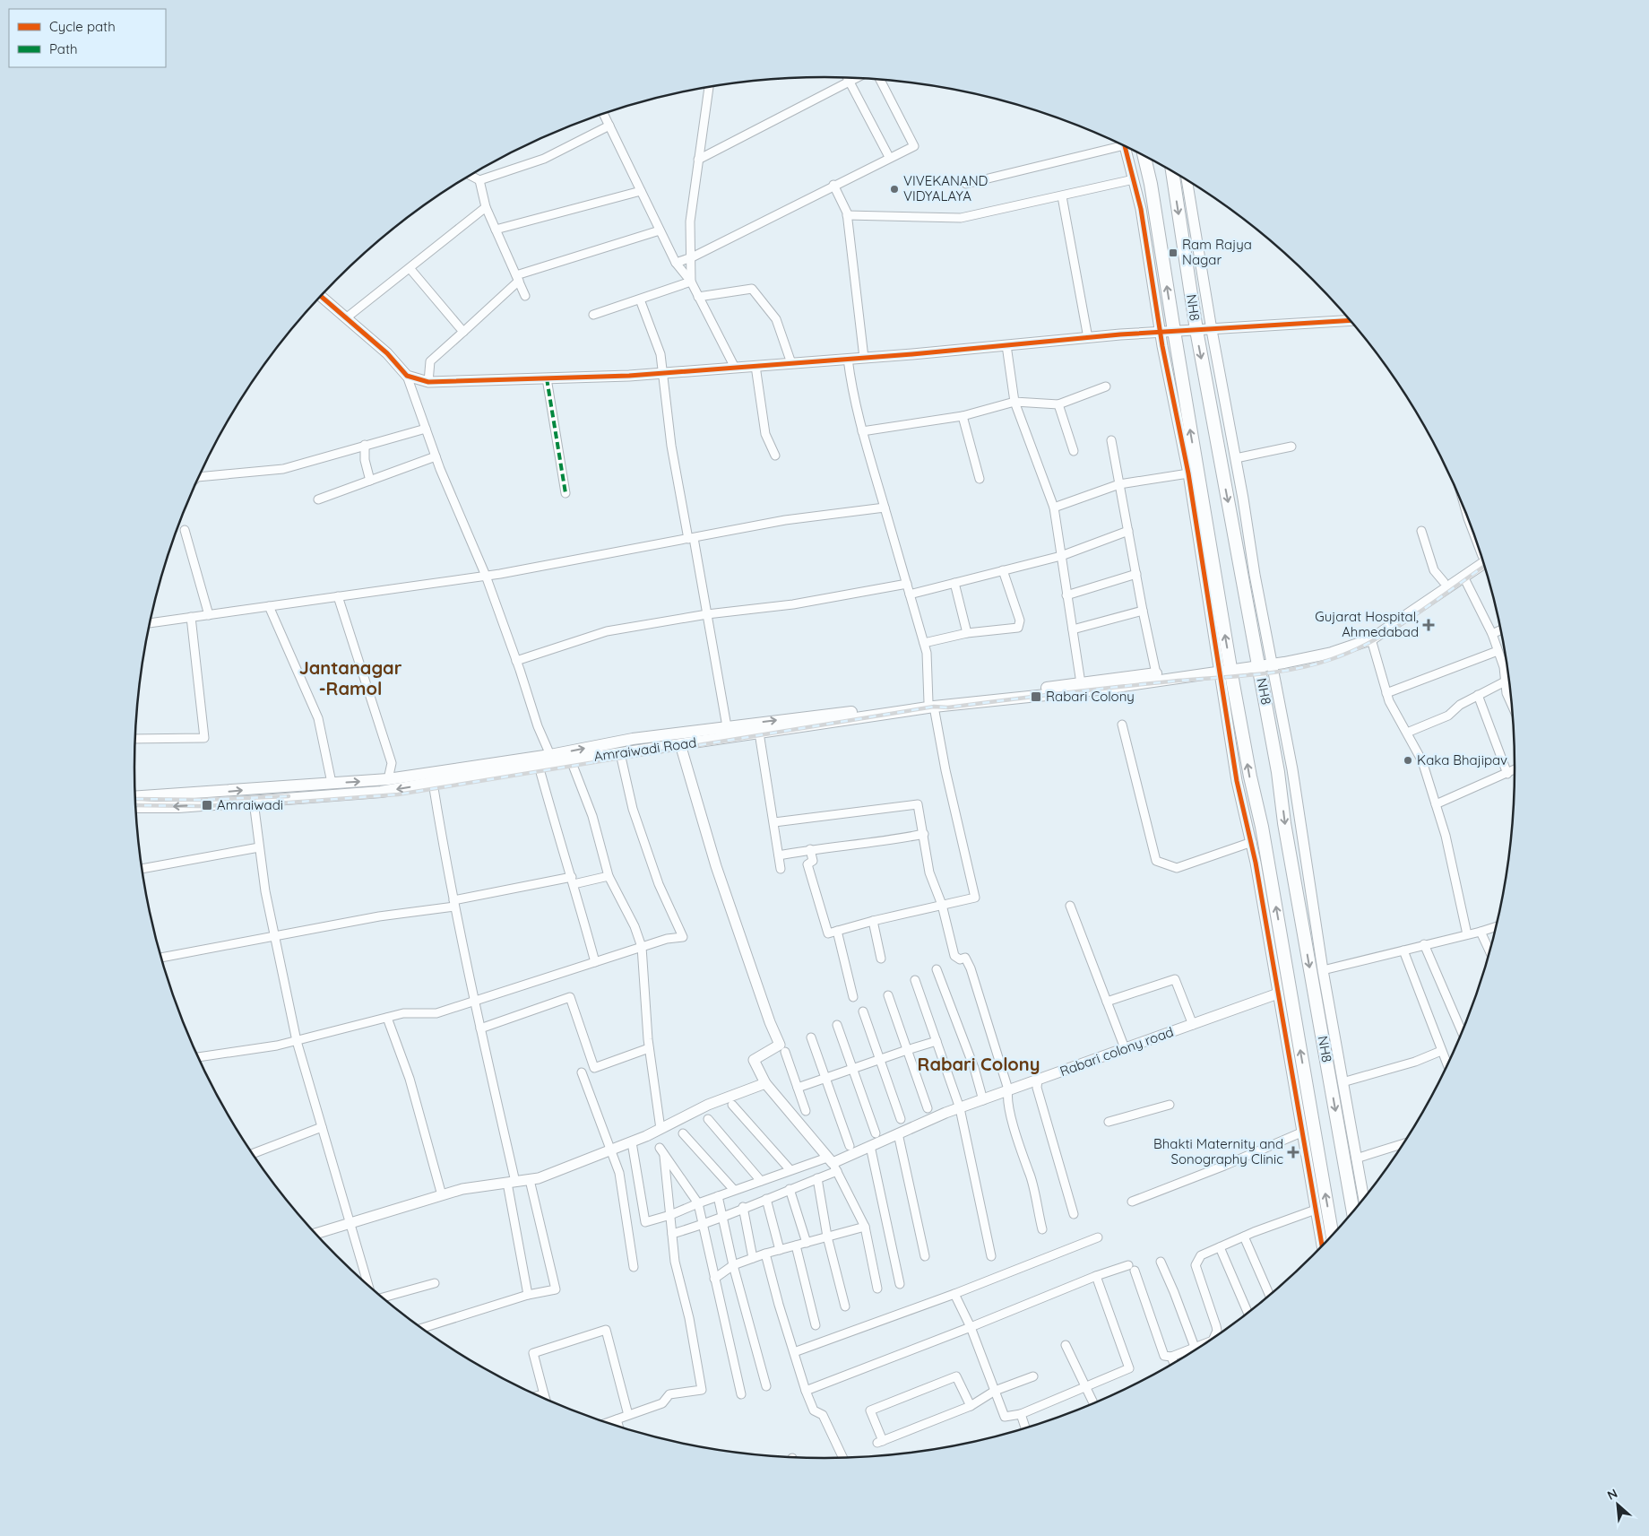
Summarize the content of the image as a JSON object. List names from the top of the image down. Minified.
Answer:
{"streets":{"main road":["NH8","Amraiwadi Road"],"street":["Rabari colony road"]},"districts":["Jantanagar -Ramol","Rabari Colony"],"places":{"other":["VIVEKANAND VIDYALAYA","Kaka Bhajipav"],"transit":["Ram Rajya Nagar","Rabari Colony","Amraiwadi"],"health":["Gujarat Hospital, Ahmedabad","Bhakti Maternity and Sonography Clinic"]},"legend":["Cycle path","Path"],"north":"top left"}
